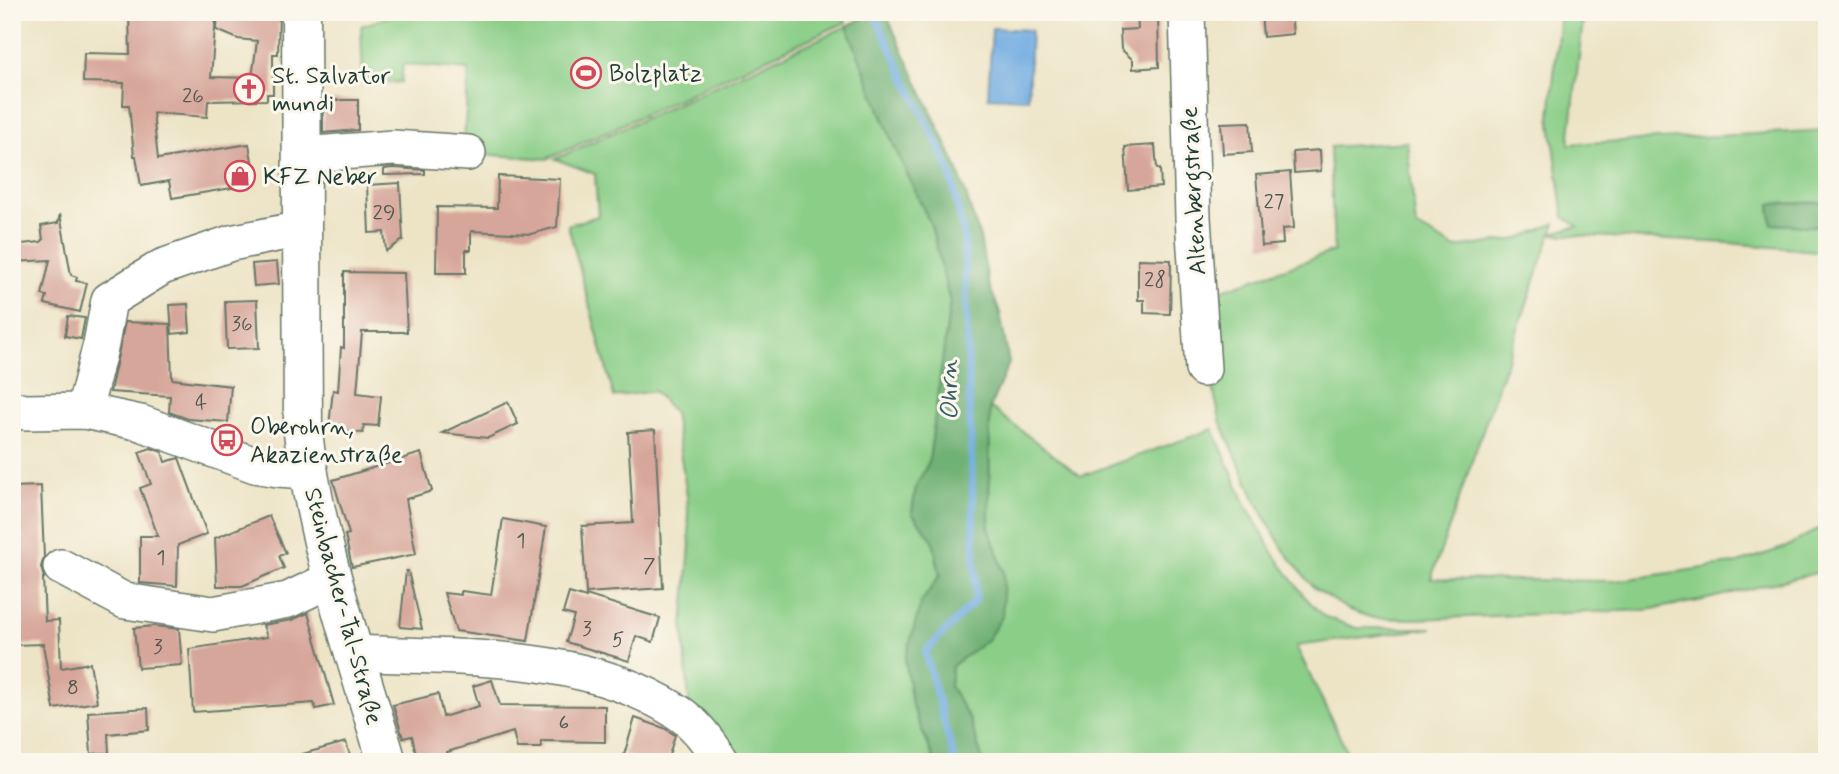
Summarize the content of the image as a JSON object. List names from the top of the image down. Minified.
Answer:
{"streets":{"main road":["Steinbacher-Tal-Straße"],"street":["Altenbergstraße"]},"water":["Ohrn"],"places":{"sports":["Bolzplatz"],"church":["St. Salvator mundi"],"shop":["KFZ Neber"],"bus stop":["Oberohrn, Akazienstraße"]},"house_numbers":["26","27","29","28","36","4","1","1","7","3","5","3","8","6"]}
